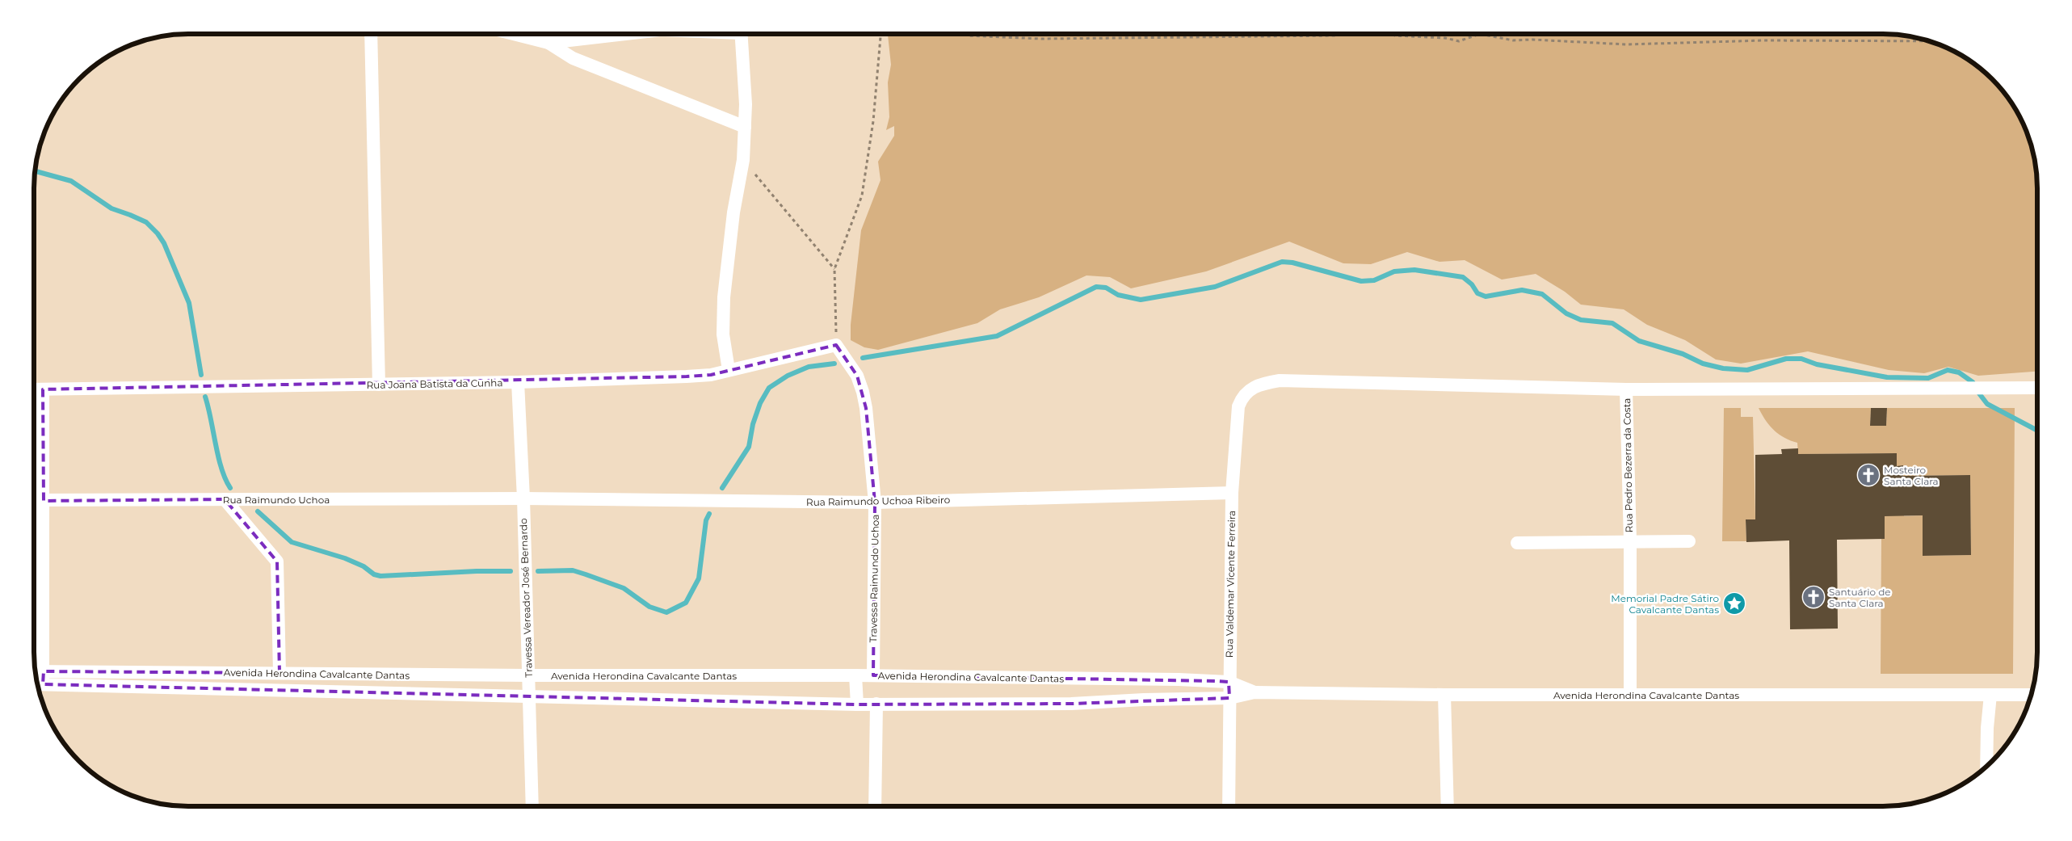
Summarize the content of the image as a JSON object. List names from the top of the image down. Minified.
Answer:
{"streets":{"street":["Rua Joana Batista da Cunha","Rua Pedro Bezerra da Costa","Rua Raimundo Uchoa","Rua Raimundo Uchoa Ribeiro","Travessa Raimundo Uchoa","Rua Valdemar Vicente Ferreira","Travessa Vereador José Bernardo","Avenida Herondina Cavalcante Dantas"]},"crossings":[["Rua Joana Batista da Cunha","Travessa Raimundo Uchoa"],["Rua Joana Batista da Cunha","Travessa Vereador José Bernardo"],["Rua Pedro Bezerra da Costa","Rua Valdemar Vicente Ferreira"],["Rua Pedro Bezerra da Costa","Avenida Herondina Cavalcante Dantas"],["Rua Raimundo Uchoa","Rua Raimundo Uchoa Ribeiro"],["Rua Raimundo Uchoa","Travessa Vereador José Bernardo"],["Rua Raimundo Uchoa Ribeiro","Travessa Raimundo Uchoa"],["Rua Raimundo Uchoa Ribeiro","Rua Valdemar Vicente Ferreira"],["Rua Raimundo Uchoa Ribeiro","Travessa Vereador José Bernardo"],["Travessa Raimundo Uchoa","Avenida Herondina Cavalcante Dantas"],["Rua Valdemar Vicente Ferreira","Avenida Herondina Cavalcante Dantas"],["Travessa Vereador José Bernardo","Avenida Herondina Cavalcante Dantas"]],"places":{"church":["Mosteiro Santa Clara","Santuário de Santa Clara"],"place":["Memorial Padre Sátiro Cavalcante Dantas"]}}
